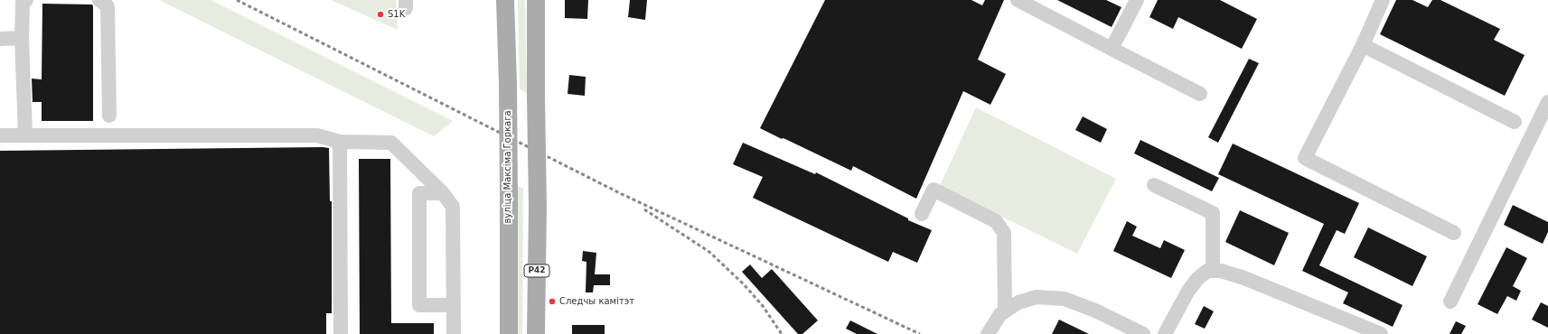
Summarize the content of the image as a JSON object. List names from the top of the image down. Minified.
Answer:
{"streets":{"main road":["вуліца Максіма Горкага","Р42"]},"places":["S1K","Следчы камітэт"]}
